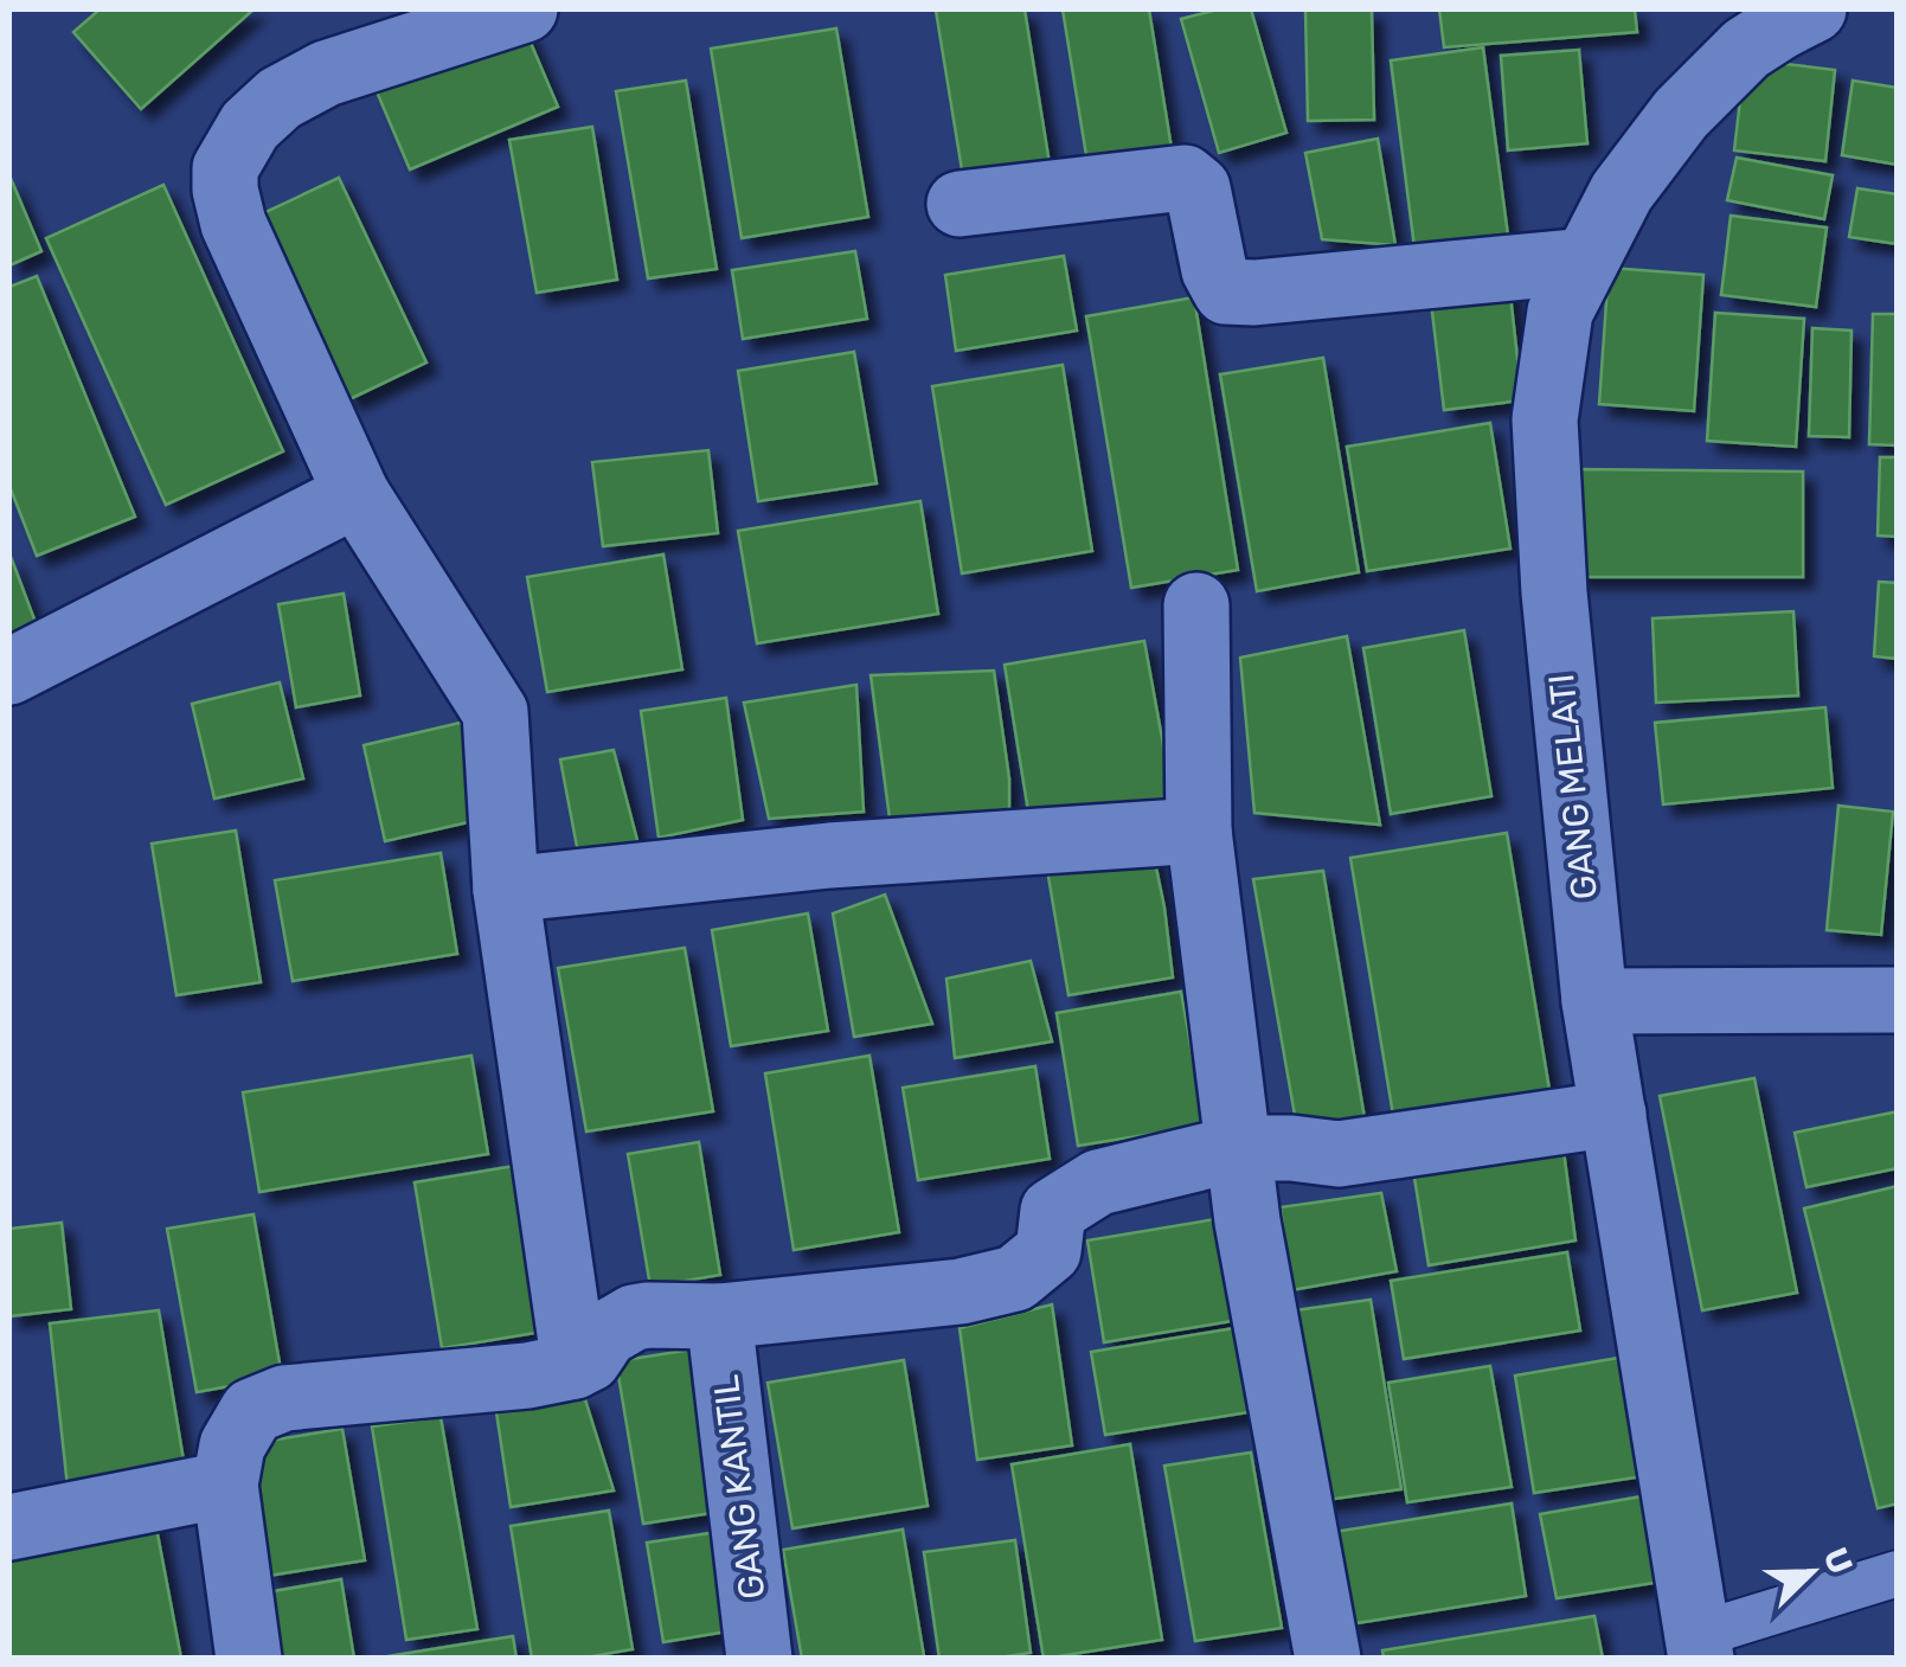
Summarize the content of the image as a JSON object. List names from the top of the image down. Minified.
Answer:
{"streets":{"street":["GANG MELATI","GANG KANTIL"]},"north":"top right"}
